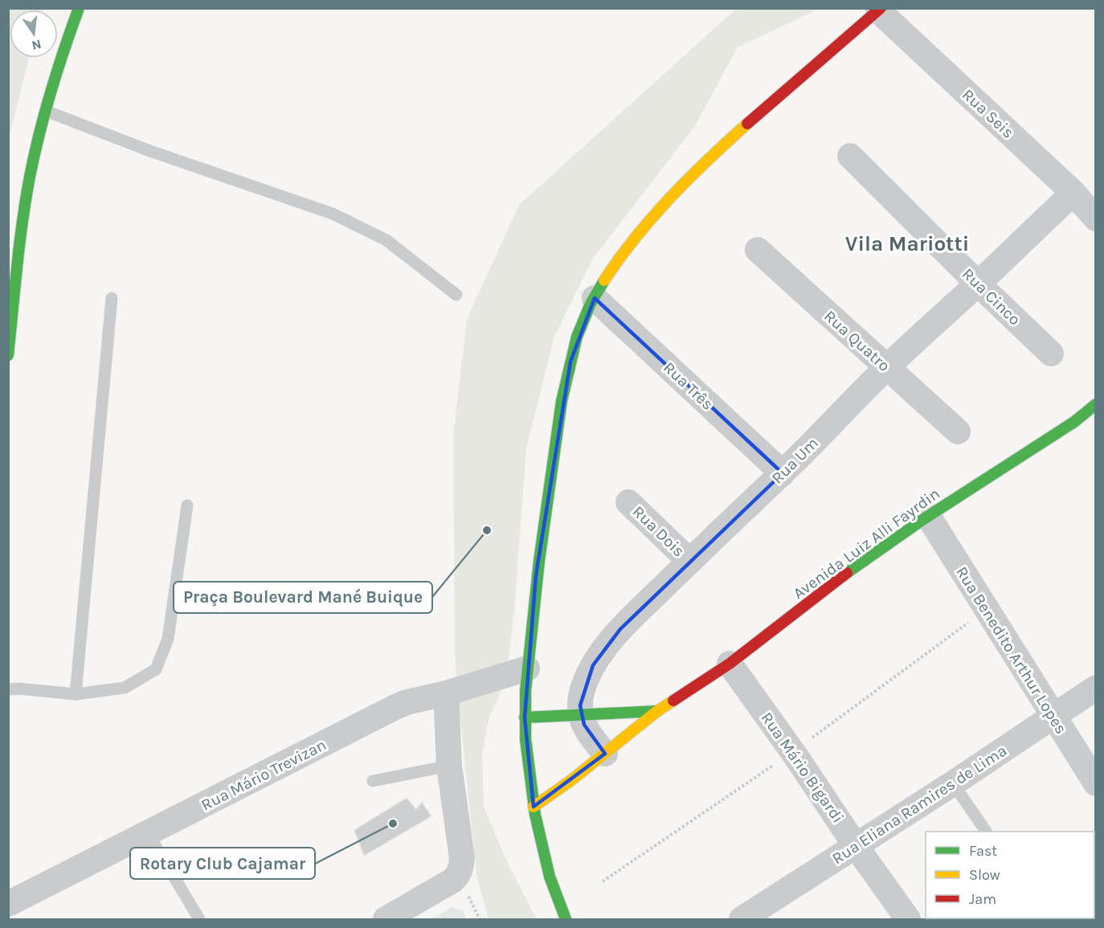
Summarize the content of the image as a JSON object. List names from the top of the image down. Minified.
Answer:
{"streets":{"street":["Rua Seis","Rua Cinco","Rua Quatro","Rua Três","Rua Um","Rua Dois","Avenida Luiz Alli Fayrdin","Rua Benedito Arthur Lopes","Rua Mário Bigardi","Rua Mário Trevizan","Rua Eliana Ramires de Lima"]},"crossings":[["Rua Seis","Rua Um"],["Rua Cinco","Rua Um"],["Rua Quatro","Rua Um"],["Rua Três","Rua Um"],["Rua Um","Rua Dois"],["Avenida Luiz Alli Fayrdin","Rua Benedito Arthur Lopes"],["Avenida Luiz Alli Fayrdin","Rua Mário Bigardi"],["Rua Benedito Arthur Lopes","Rua Eliana Ramires de Lima"],["Rua Mário Bigardi","Rua Eliana Ramires de Lima"]],"districts":["Vila Mariotti"],"places":["Praça Boulevard Mané Buique","Rotary Club Cajamar"],"legend":["Fast","Slow","Jam"],"north":"bottom"}
